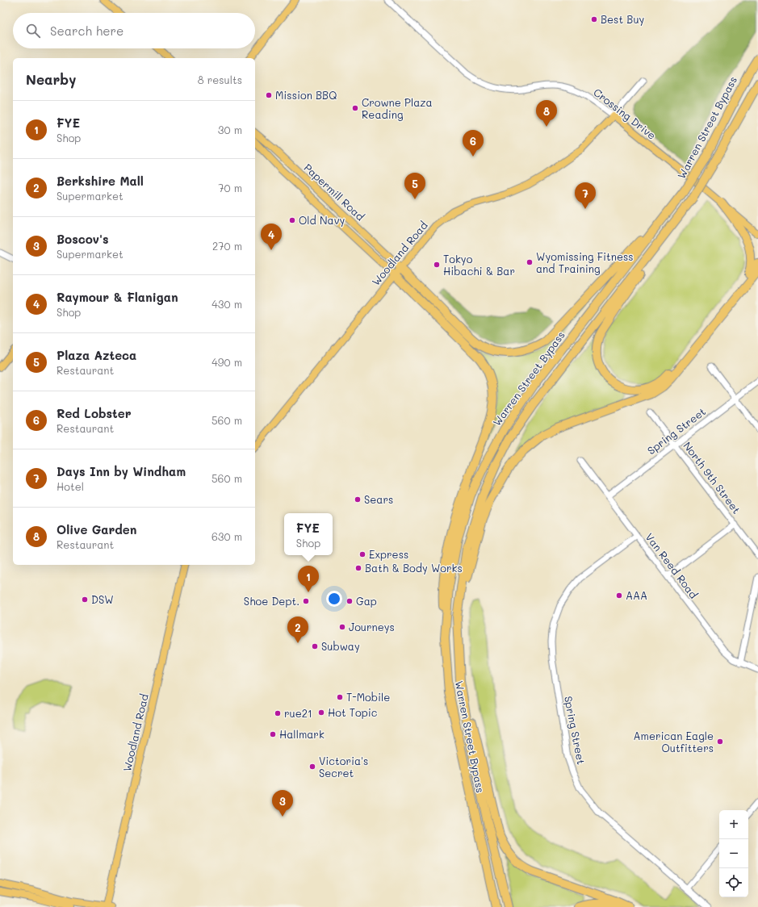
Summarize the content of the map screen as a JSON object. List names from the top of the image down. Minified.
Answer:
{"streets":{"highway":["Warren Street Bypass"],"main road":["Crossing Drive","Papermill Road","Woodland Road"],"street":["Spring Street","North 9th Street","Van Reed Road"]},"crossings":[["Crossing Drive","Woodland Road"],["Papermill Road","Woodland Road"],["Spring Street","North 9th Street"],["Spring Street","Van Reed Road"]],"places":["Best Buy","Mission BBQ","Crowne Plaza Reading","Old Navy","Wyomissing Fitness and Training","Tokyo Hibachi & Bar","Sears","Express","Bath & Body Works","AAA","DSW","Shoe Dept.","Gap","Journeys","Subway","T-Mobile","Hot Topic","rue21","Hallmark","American Eagle Outfitters","Victoria's Secret"],"page":{"search":"Search here","heading":["Nearby","8 results"],"pins":["8","6","5","7","4","1","2","3"],"list":[{"mark":"1","name":"FYE","note":"Shop","value":"30 m"},{"mark":"2","name":"Berkshire Mall","note":"Supermarket","value":"70 m"},{"mark":"3","name":"Boscov's","note":"Supermarket","value":"270 m"},{"mark":"4","name":"Raymour & Flanigan","note":"Shop","value":"430 m"},{"mark":"5","name":"Plaza Azteca","note":"Restaurant","value":"490 m"},{"mark":"6","name":"Red Lobster","note":"Restaurant","value":"560 m"},{"mark":"7","name":"Days Inn by Windham","note":"Hotel","value":"560 m"},{"mark":"8","name":"Olive Garden","note":"Restaurant","value":"630 m"}],"popup":["FYE","Shop"],"map_buttons":["+","−"]}}
